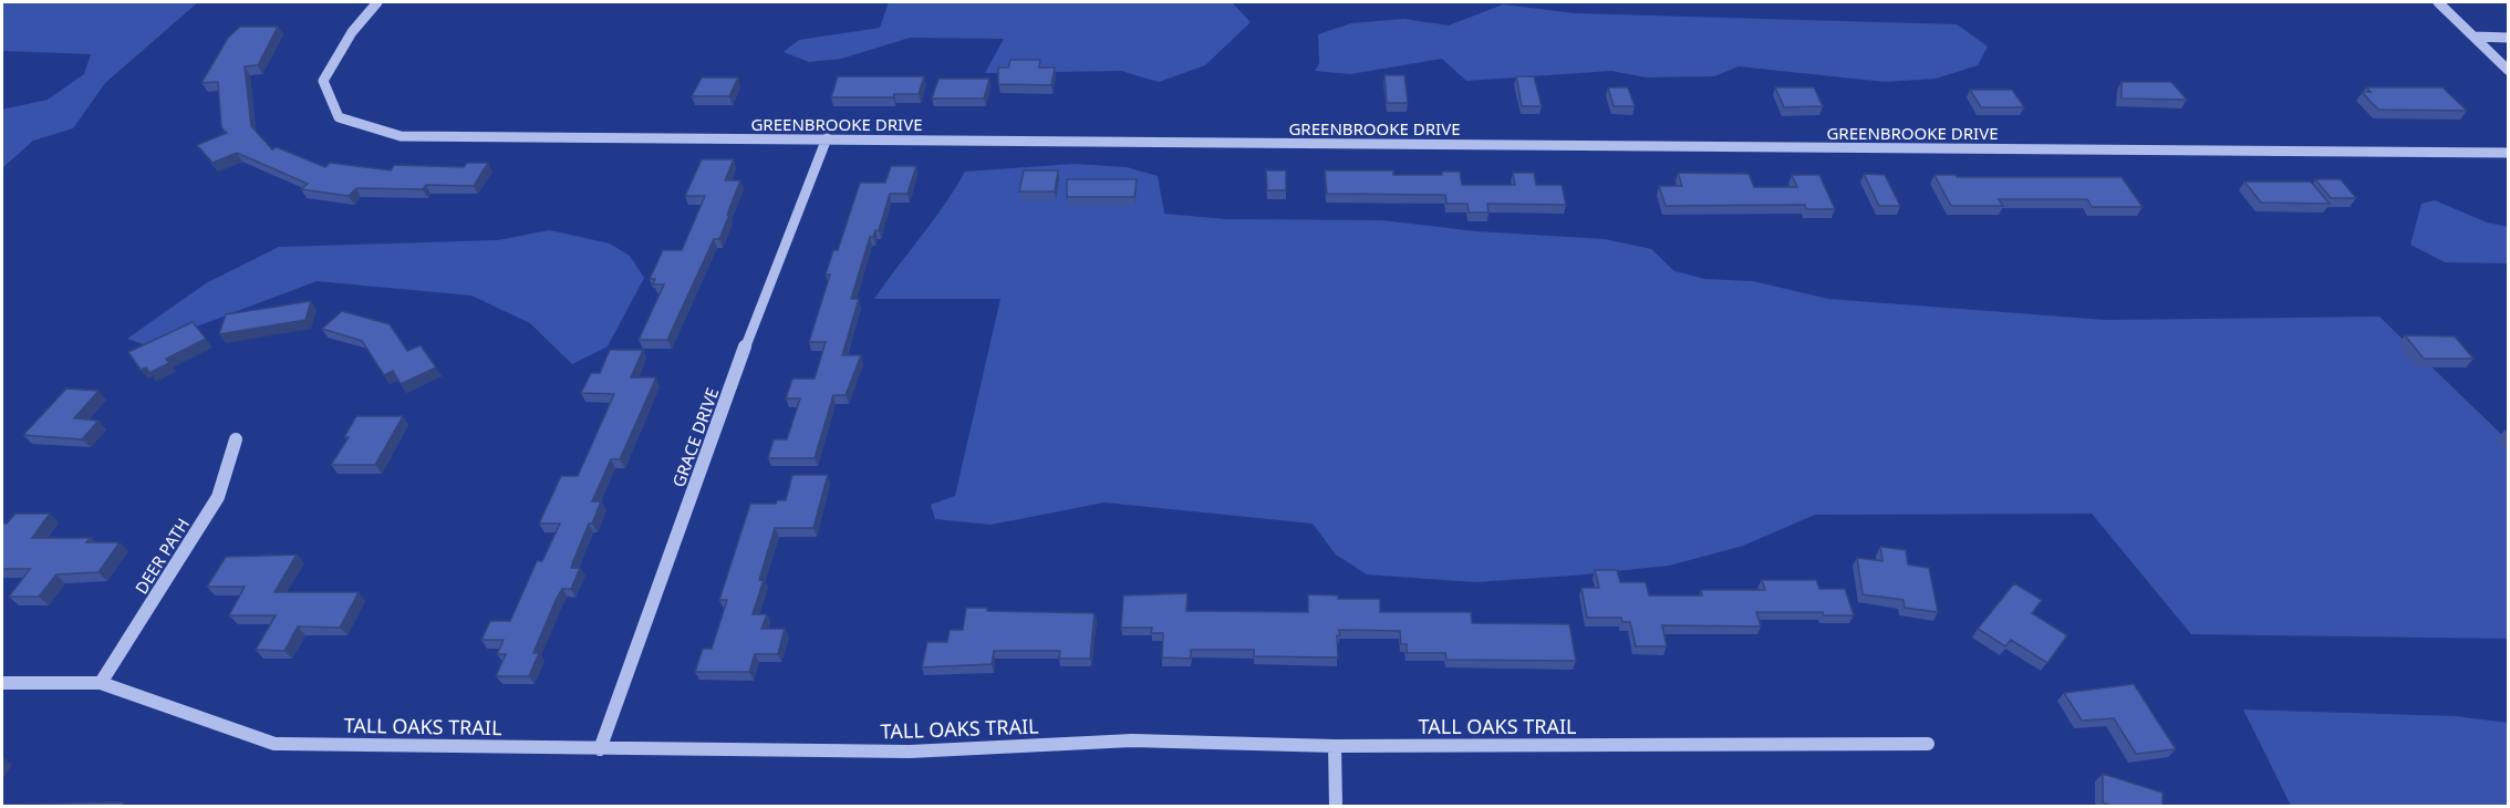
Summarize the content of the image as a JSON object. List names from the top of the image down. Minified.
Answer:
{"streets":{"street":["GREENBROOKE DRIVE","GRACE DRIVE","DEER PATH","TALL OAKS TRAIL"]},"crossings":[["GREENBROOKE DRIVE","GRACE DRIVE"],["GRACE DRIVE","TALL OAKS TRAIL"],["DEER PATH","TALL OAKS TRAIL"]]}
